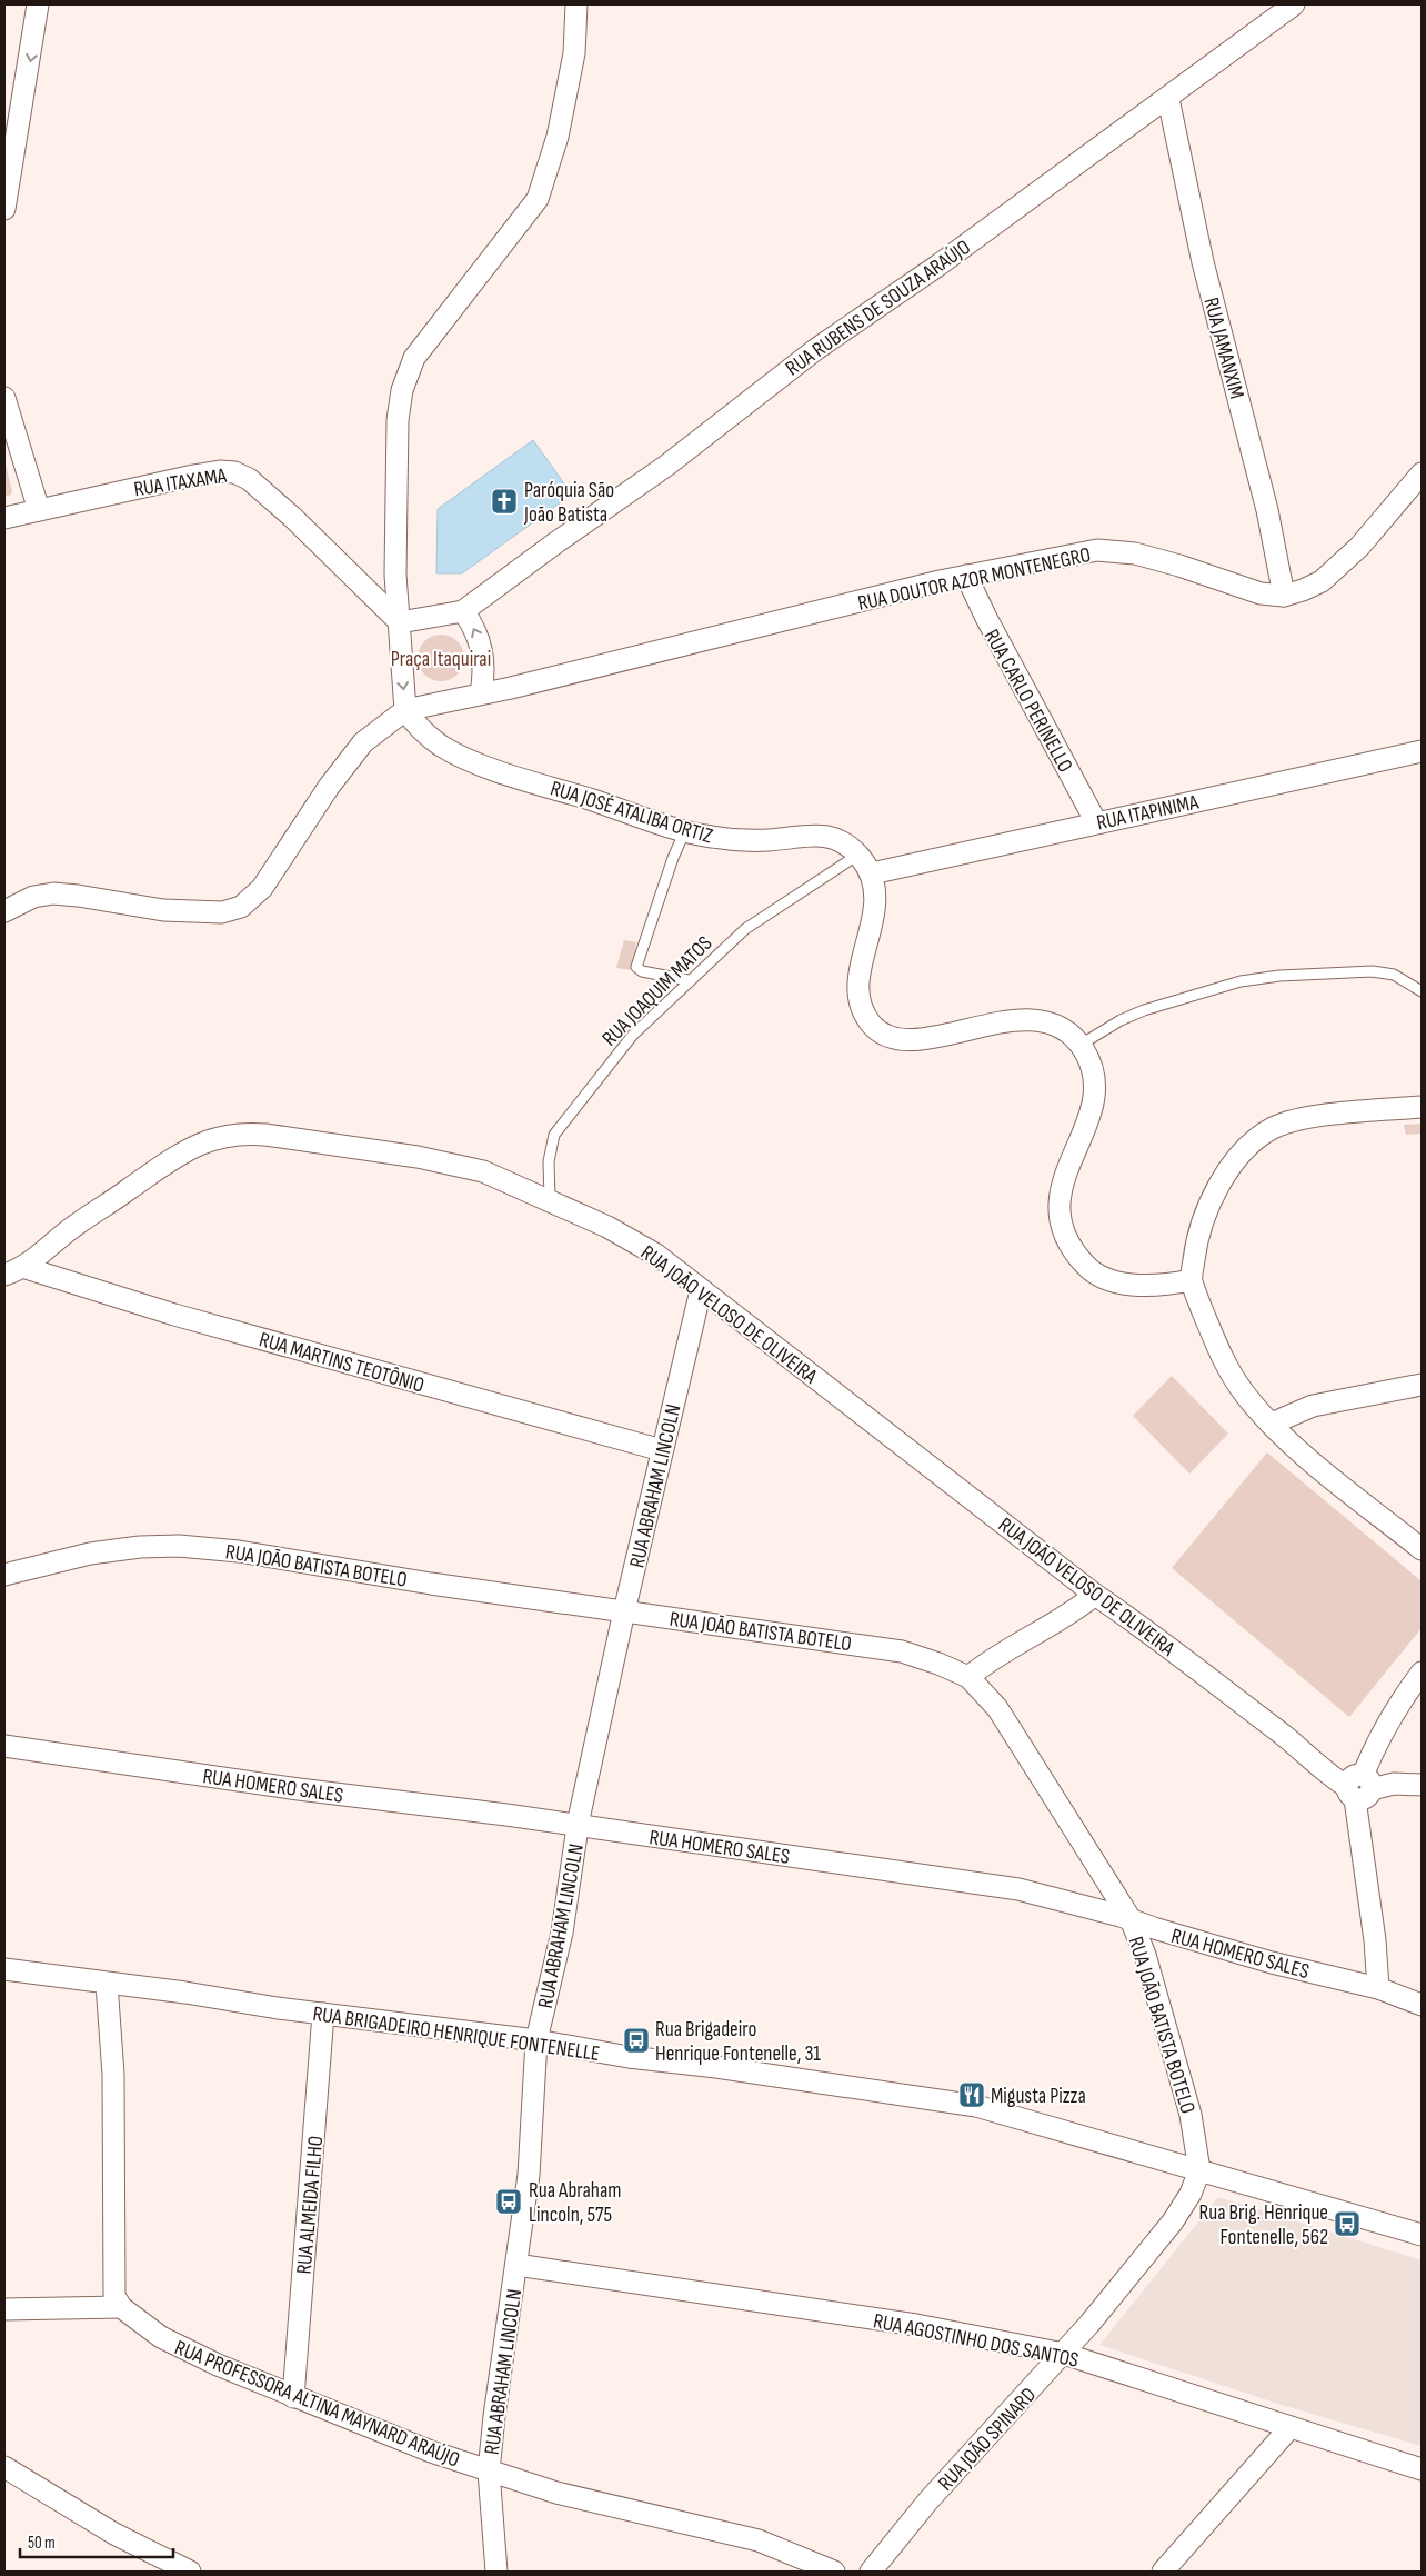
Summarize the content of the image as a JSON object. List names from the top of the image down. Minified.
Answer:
{"streets":{"street":["RUA RUBENS DE SOUZA ARAÚJO","RUA JAMANXIM","RUA ITAXAMA","RUA DOUTOR AZOR MONTENEGRO","RUA CARLO PERINELLO","RUA JOSÉ ATALIBA ORTIZ","RUA ITAPINIMA","RUA JOÃO VELOSO DE OLIVEIRA","RUA MARTINS TEOTÔNIO","RUA ABRAHAM LINCOLN","RUA JOÃO BATISTA BOTELO","RUA HOMERO SALES","RUA BRIGADEIRO HENRIQUE FONTENELLE","RUA ALMEIDA FILHO","RUA AGOSTINHO DOS SANTOS","RUA PROFESSORA ALTINA MAYNARD ARAÚJO","RUA JOÃO SPINARD"],"lane":["RUA JOAQUIM MATOS"]},"crossings":[["RUA RUBENS DE SOUZA ARAÚJO","RUA JAMANXIM"],["RUA JAMANXIM","RUA DOUTOR AZOR MONTENEGRO"],["RUA DOUTOR AZOR MONTENEGRO","RUA CARLO PERINELLO"],["RUA CARLO PERINELLO","RUA ITAPINIMA"],["RUA JOSÉ ATALIBA ORTIZ","RUA ITAPINIMA"],["RUA JOSÉ ATALIBA ORTIZ","RUA JOAQUIM MATOS"],["RUA JOAQUIM MATOS","RUA JOÃO VELOSO DE OLIVEIRA"],["RUA JOÃO VELOSO DE OLIVEIRA","RUA MARTINS TEOTÔNIO"],["RUA JOÃO VELOSO DE OLIVEIRA","RUA ABRAHAM LINCOLN"],["RUA MARTINS TEOTÔNIO","RUA ABRAHAM LINCOLN"],["RUA ABRAHAM LINCOLN","RUA JOÃO BATISTA BOTELO"],["RUA ABRAHAM LINCOLN","RUA HOMERO SALES"],["RUA ABRAHAM LINCOLN","RUA BRIGADEIRO HENRIQUE FONTENELLE"],["RUA ABRAHAM LINCOLN","RUA AGOSTINHO DOS SANTOS"],["RUA ABRAHAM LINCOLN","RUA PROFESSORA ALTINA MAYNARD ARAÚJO"],["RUA JOÃO BATISTA BOTELO","RUA HOMERO SALES"],["RUA JOÃO BATISTA BOTELO","RUA BRIGADEIRO HENRIQUE FONTENELLE"],["RUA JOÃO BATISTA BOTELO","RUA JOÃO SPINARD"],["RUA BRIGADEIRO HENRIQUE FONTENELLE","RUA ALMEIDA FILHO"],["RUA BRIGADEIRO HENRIQUE FONTENELLE","RUA JOÃO SPINARD"],["RUA ALMEIDA FILHO","RUA PROFESSORA ALTINA MAYNARD ARAÚJO"],["RUA AGOSTINHO DOS SANTOS","RUA JOÃO SPINARD"]],"parks":["Praça Itaquirai"],"places":{"church":["Paróquia São João Batista"],"bus stop":["Rua Brigadeiro Henrique Fontenelle, 31","Rua Abraham Lincoln, 575","Rua Brig. Henrique Fontenelle, 562"],"restaurant":["Migusta Pizza"]},"scale_bar":"50 m"}
